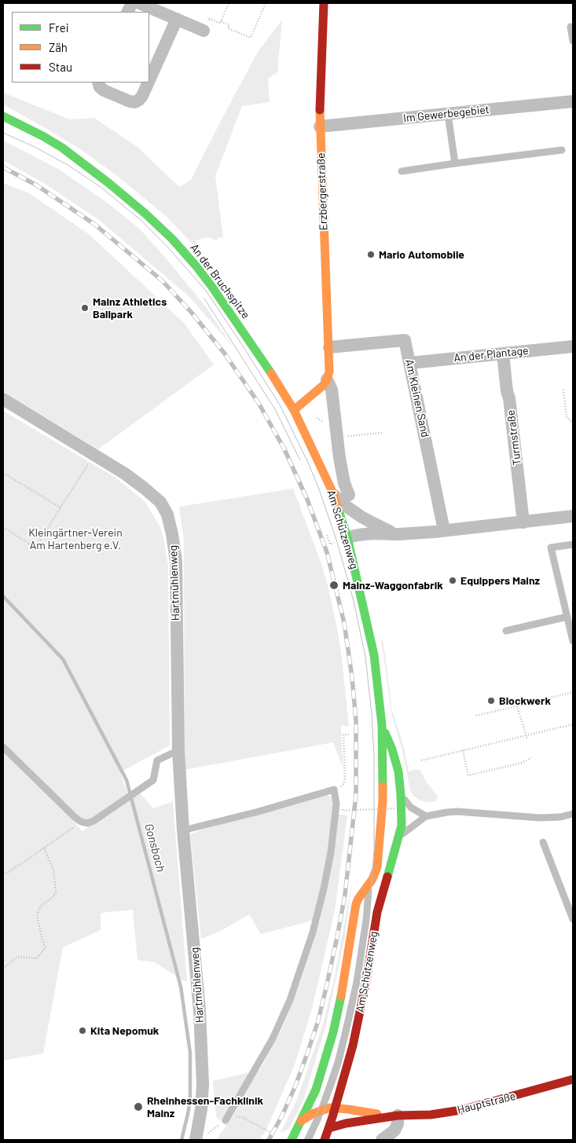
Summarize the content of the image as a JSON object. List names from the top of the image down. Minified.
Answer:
{"streets":{"main road":["Erzbergerstraße","An der Bruchspitze","Am Schützenweg","Hauptstraße"],"street":["Im Gewerbegebiet","An der Plantage","Am Kleinen Sand","Turmstraße","Hartmühlenweg"]},"crossings":[["Im Gewerbegebiet","Erzbergerstraße"],["Erzbergerstraße","Am Kleinen Sand"],["An der Bruchspitze","Am Schützenweg"],["An der Plantage","Am Kleinen Sand"],["An der Plantage","Turmstraße"],["Am Schützenweg","Hauptstraße"]],"water":["Gonsbach"],"parks":["Kleingärtner-Verein Am Hartenberg e.V."],"places":["Mario Automobile","Mainz Athletics Ballpark","Equippers Mainz","Mainz-Waggonfabrik","Blockwerk","Kita Nepomuk","Rheinhessen-Fachklinik Mainz"],"legend":["Frei","Zäh","Stau"]}
